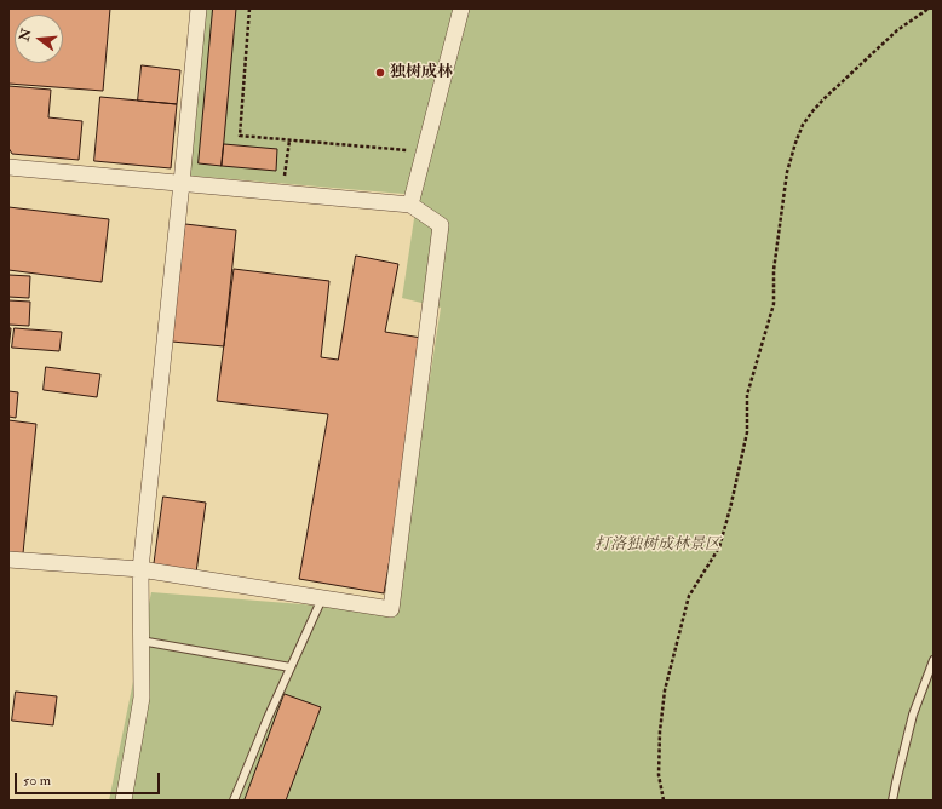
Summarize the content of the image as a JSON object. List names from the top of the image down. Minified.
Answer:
{"parks":["打洛独树成林景区"],"places":["独树成林"],"scale_bar":"50 m","north":"left"}
